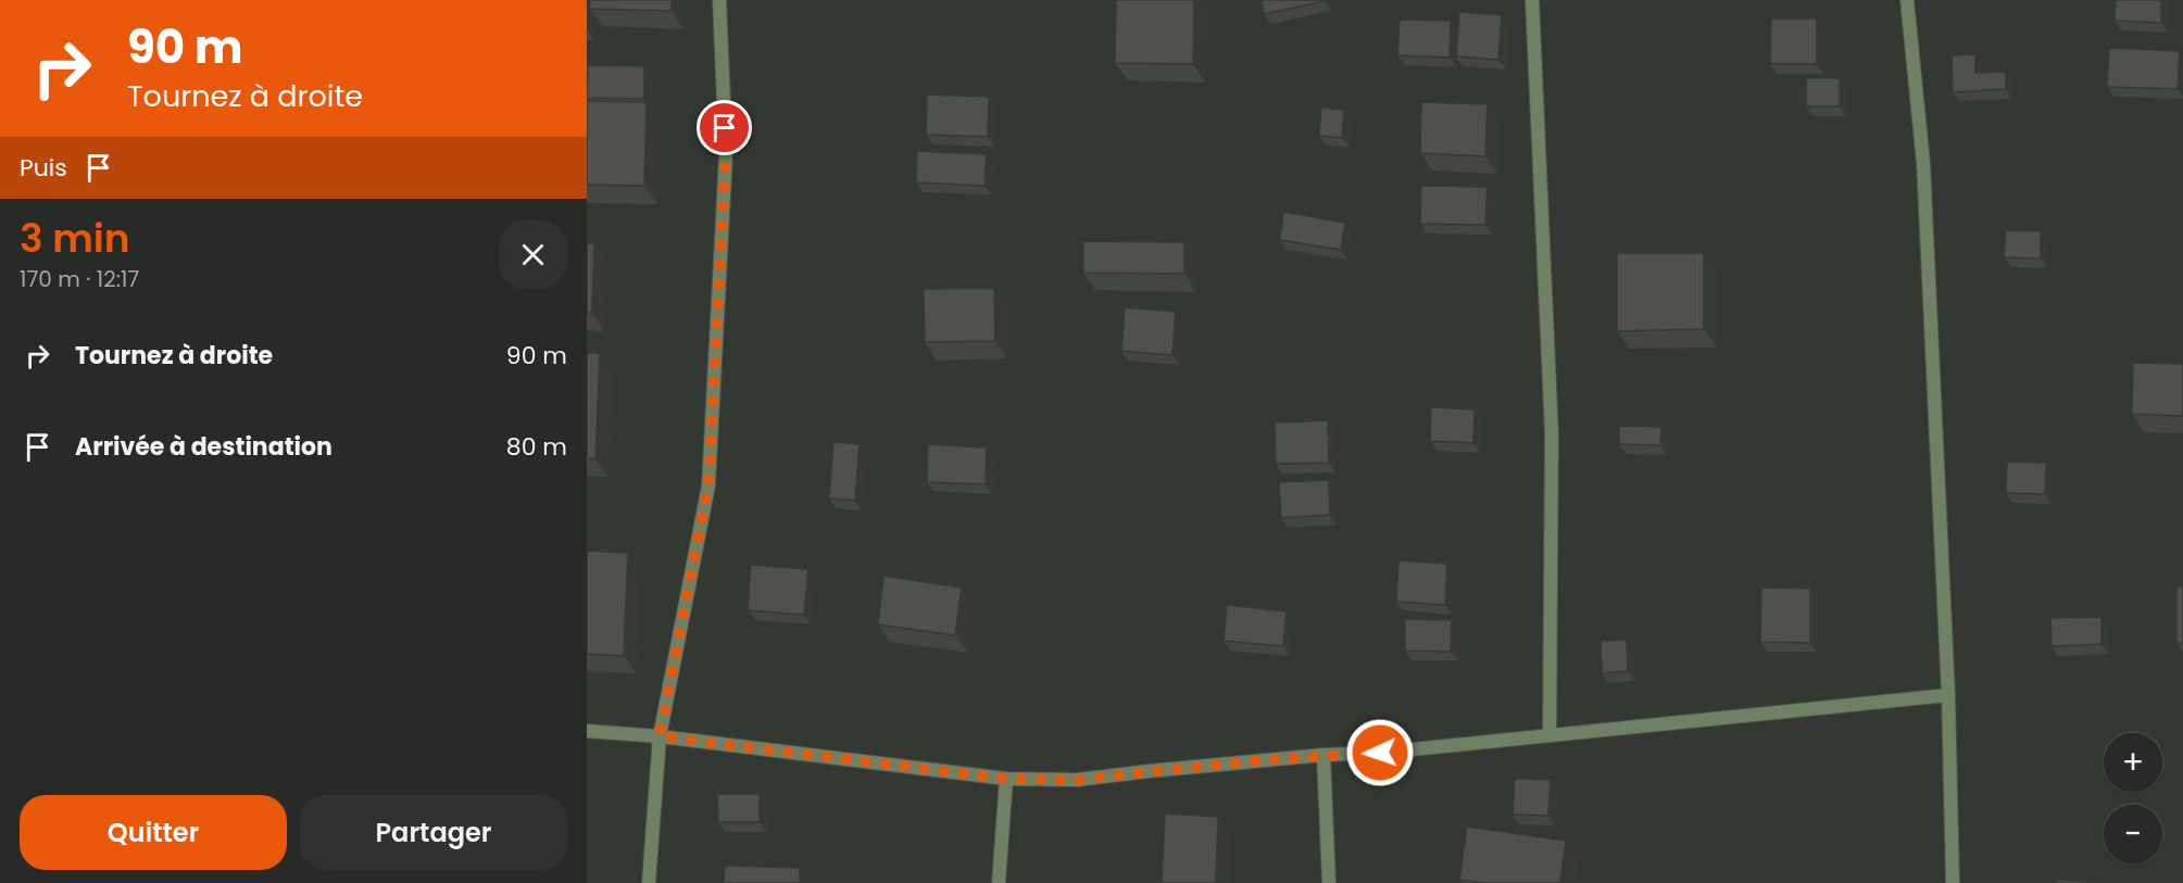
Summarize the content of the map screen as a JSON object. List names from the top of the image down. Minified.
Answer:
{"page":{"turn":["90 m","Tournez à droite"],"then":"Puis","heading":["3 min","170 m · 12:17"],"list":[{"name":"Tournez à droite","value":"90 m"},{"name":"Arrivée à destination","value":"80 m"}],"map_buttons":["+","−"],"buttons":["Quitter","Partager"]}}
